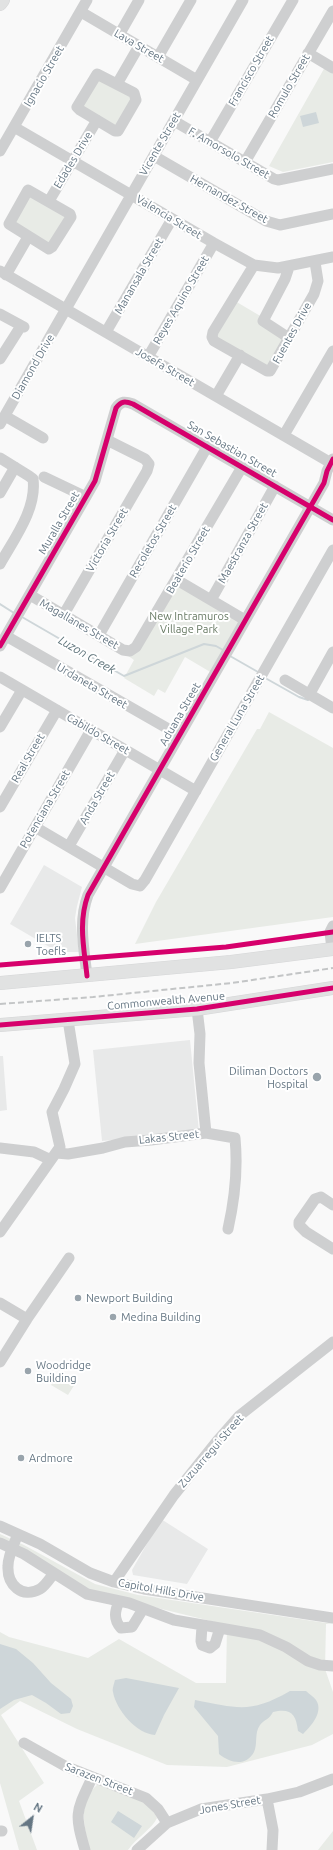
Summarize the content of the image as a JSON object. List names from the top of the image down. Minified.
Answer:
{"streets":{"main road":["Commonwealth Avenue"],"street":["Lava Street","Francisco Street","Ignacio Street","Romulo Street","Vicente Street","F. Amorsolo Street","Edades Drive","Hernandez Street","Valencia Street","Manansala Street","Reyes Aquino Street","Fuentes Drive","Diamond Drive","Josefa Street","San Sebastian Street","Muralla Street","Victoria Street","Recoletos Street","Maestranza Street","Beaterio Street","Magallanes Street","Urdaneta Street","Aduana Street","General Luna Street","Cabildo Street","Real Street","Anda Street","Potenciana Street","Lakas Street","Zuzuarregui Street","Capitol Hills Drive","Sarazen Street","Jones Street"]},"crossings":[["Lava Street","Ignacio Street"],["Lava Street","Vicente Street"],["Francisco Street","F. Amorsolo Street"],["Ignacio Street","Valencia Street"],["Romulo Street","F. Amorsolo Street"],["Vicente Street","F. Amorsolo Street"],["Vicente Street","Hernandez Street"],["Vicente Street","Valencia Street"],["Vicente Street","Diamond Drive"],["Vicente Street","Josefa Street"],["Edades Drive","Valencia Street"],["Valencia Street","Manansala Street"],["Valencia Street","Reyes Aquino Street"],["Valencia Street","Fuentes Drive"],["Manansala Street","Josefa Street"],["Reyes Aquino Street","Josefa Street"],["Diamond Drive","Josefa Street"],["Josefa Street","Aduana Street"],["San Sebastian Street","Muralla Street"],["San Sebastian Street","Recoletos Street"],["San Sebastian Street","Maestranza Street"],["San Sebastian Street","Beaterio Street"],["San Sebastian Street","Aduana Street"],["Muralla Street","Victoria Street"],["Muralla Street","Magallanes Street"],["Muralla Street","Urdaneta Street"],["Victoria Street","Magallanes Street"],["Recoletos Street","Magallanes Street"],["Beaterio Street","Magallanes Street"],["Urdaneta Street","Aduana Street"],["Aduana Street","General Luna Street"],["Aduana Street","Cabildo Street"],["General Luna Street","Cabildo Street"],["Cabildo Street","Real Street"],["Cabildo Street","Anda Street"],["Cabildo Street","Potenciana Street"],["Commonwealth Avenue","Lakas Street"],["Zuzuarregui Street","Capitol Hills Drive"],["Sarazen Street","Jones Street"]],"water":["Luzon Creek"],"parks":["New Intramuros Village Park"],"places":["IELTS Toefls","Diliman Doctors Hospital","Newport Building","Medina Building","Woodridge Building","Ardmore"],"north":"top right"}
